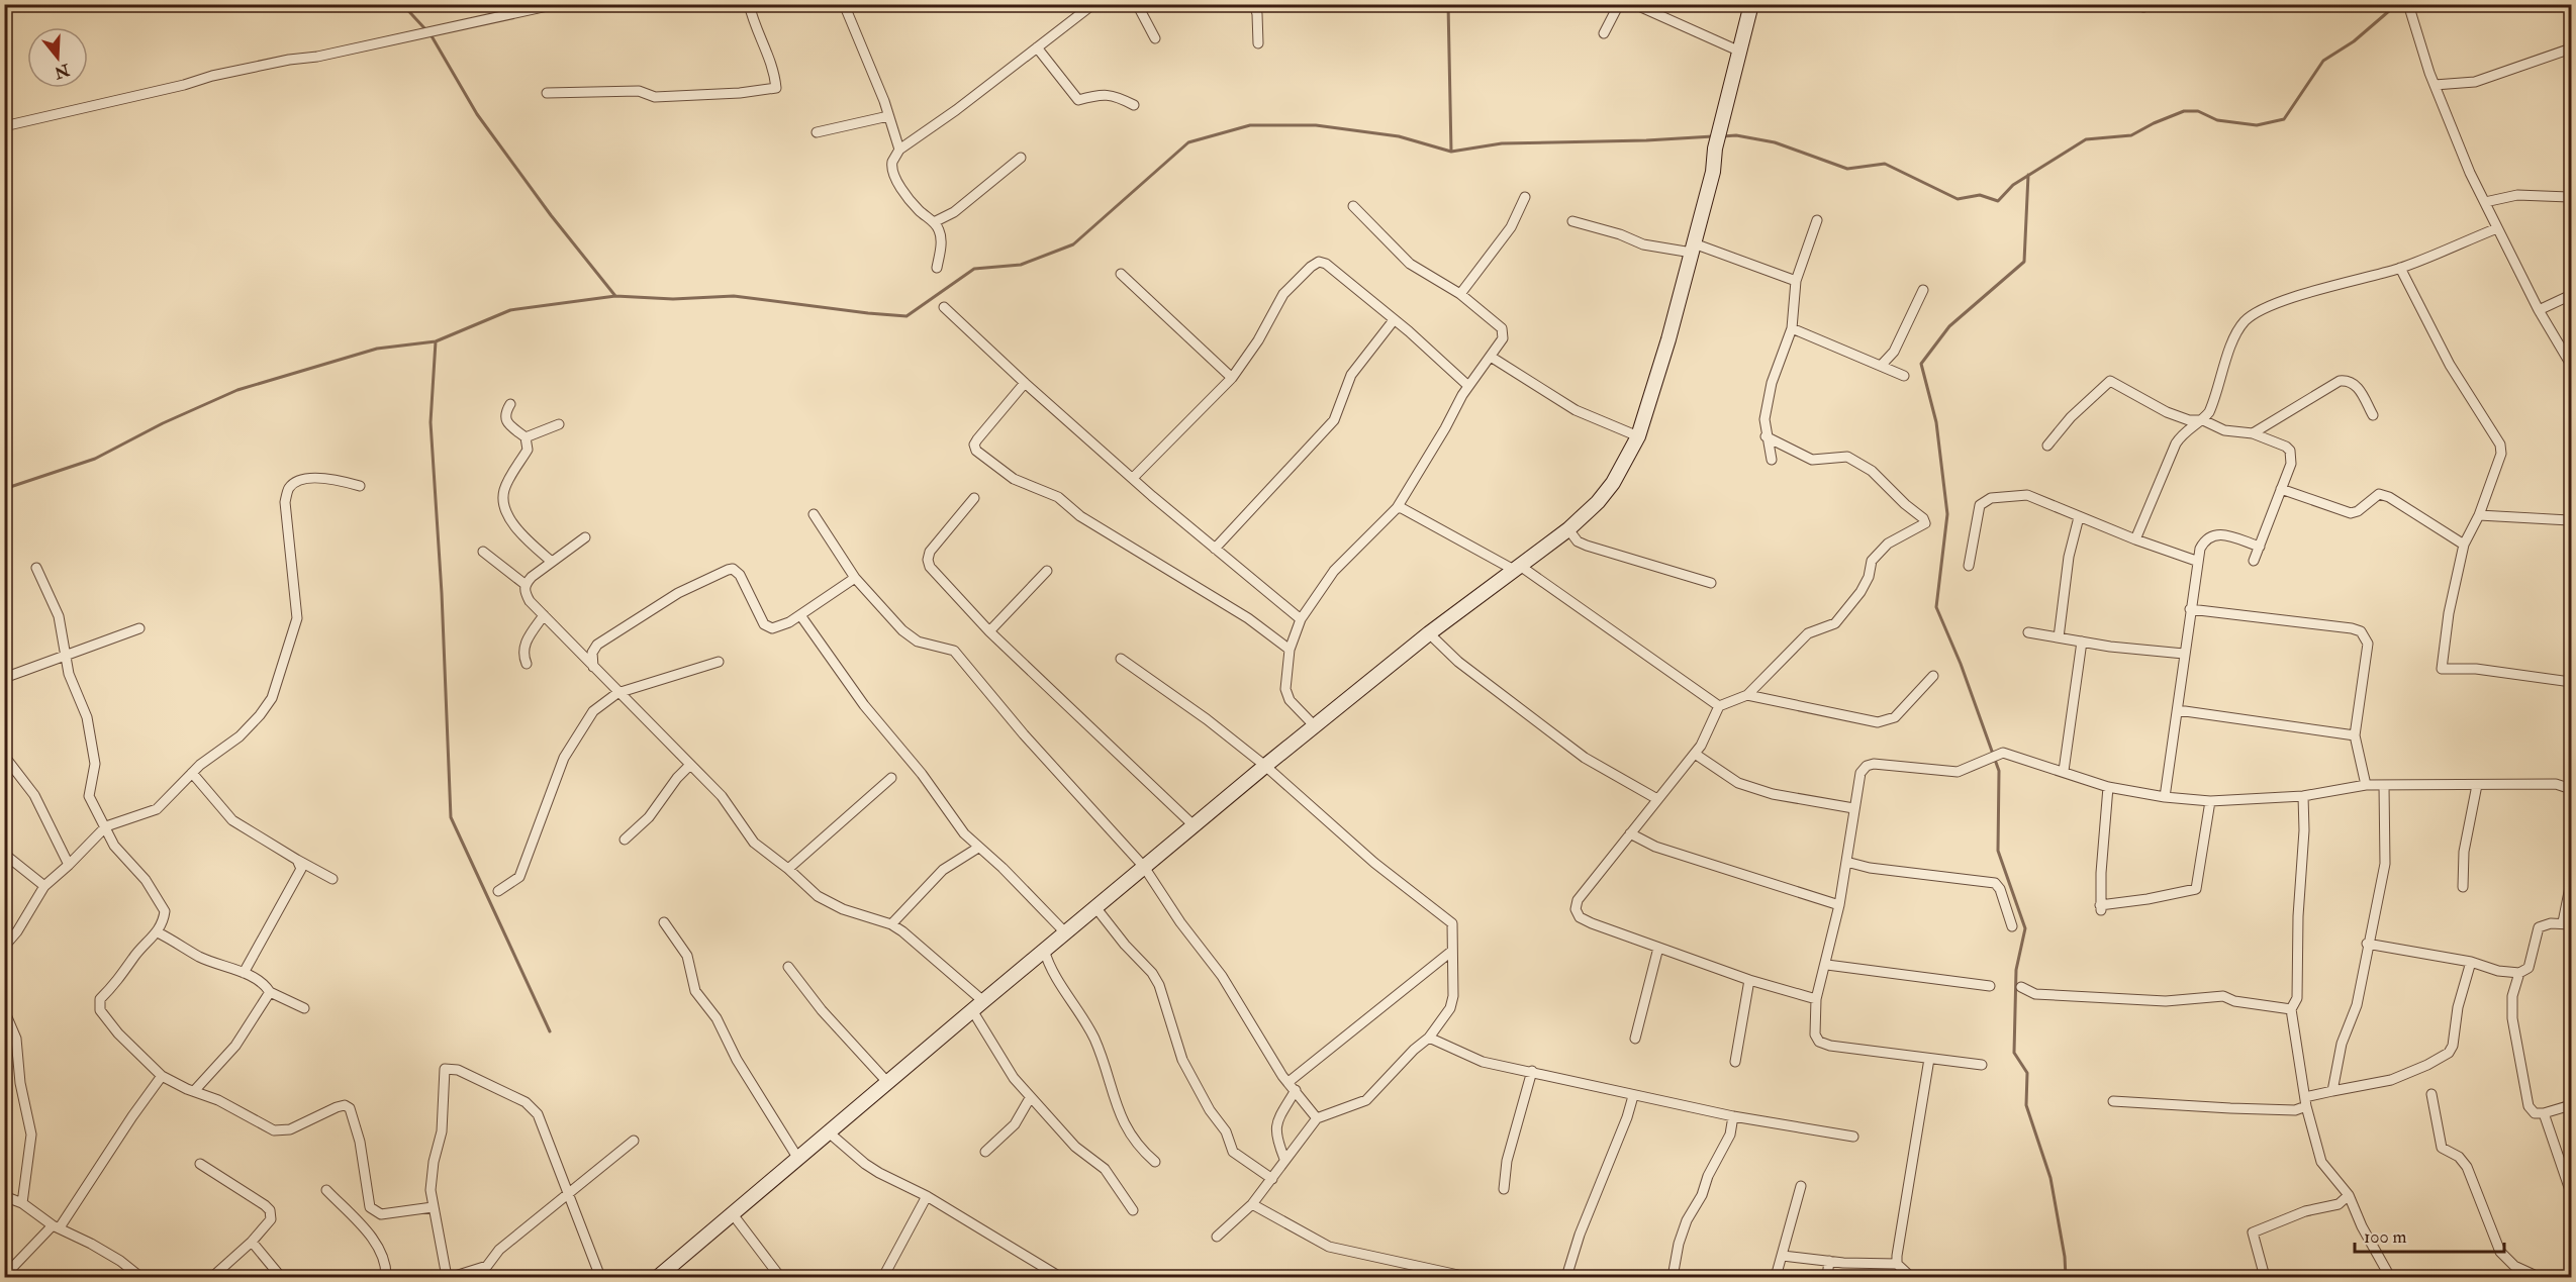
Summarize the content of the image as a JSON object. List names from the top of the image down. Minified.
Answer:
{"scale_bar":"100 m","north":"bottom"}
